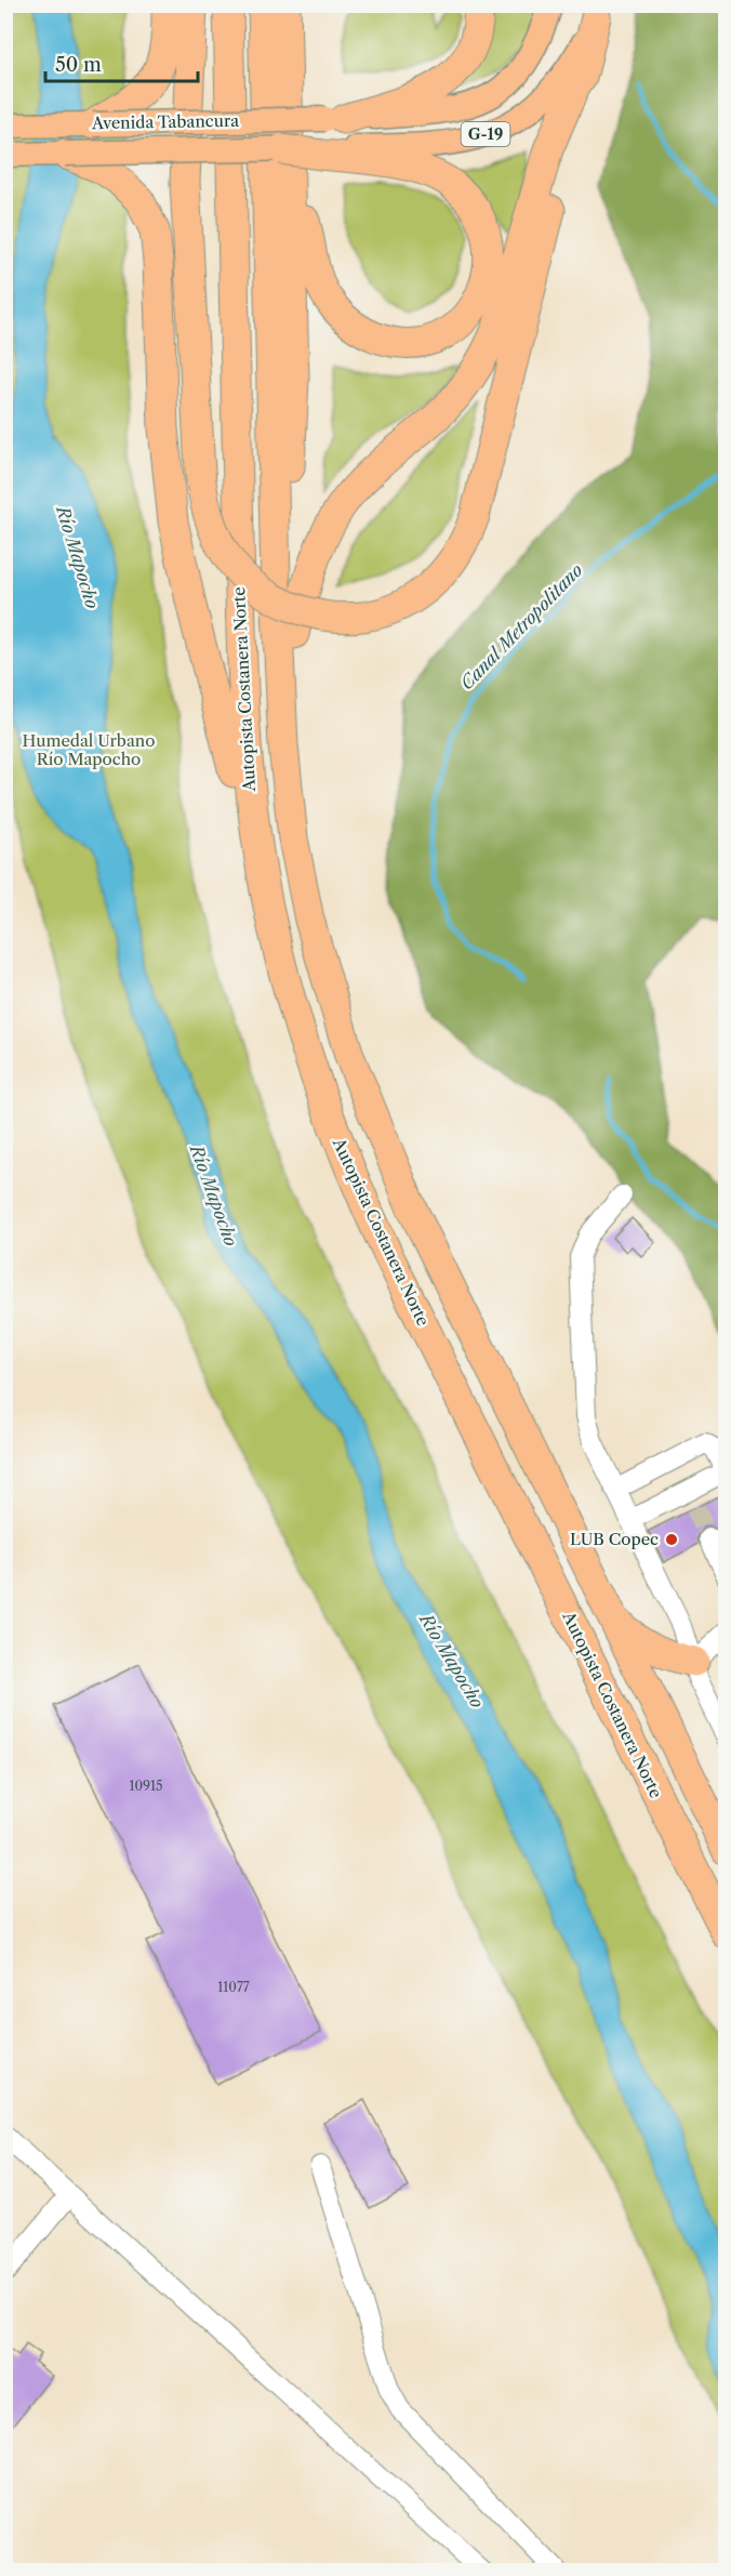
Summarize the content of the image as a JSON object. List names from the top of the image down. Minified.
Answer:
{"streets":{"highway":["Autopista Costanera Norte"],"main road":["Avenida Tabancura","G-19"]},"crossings":[["Avenida Tabancura","G-19"]],"water":["Río Mapocho","Canal Metropolitano"],"parks":["Humedal Urbano Río Mapocho"],"places":["LUB Copec"],"house_numbers":["10915","11077"],"scale_bar":"50 m"}
